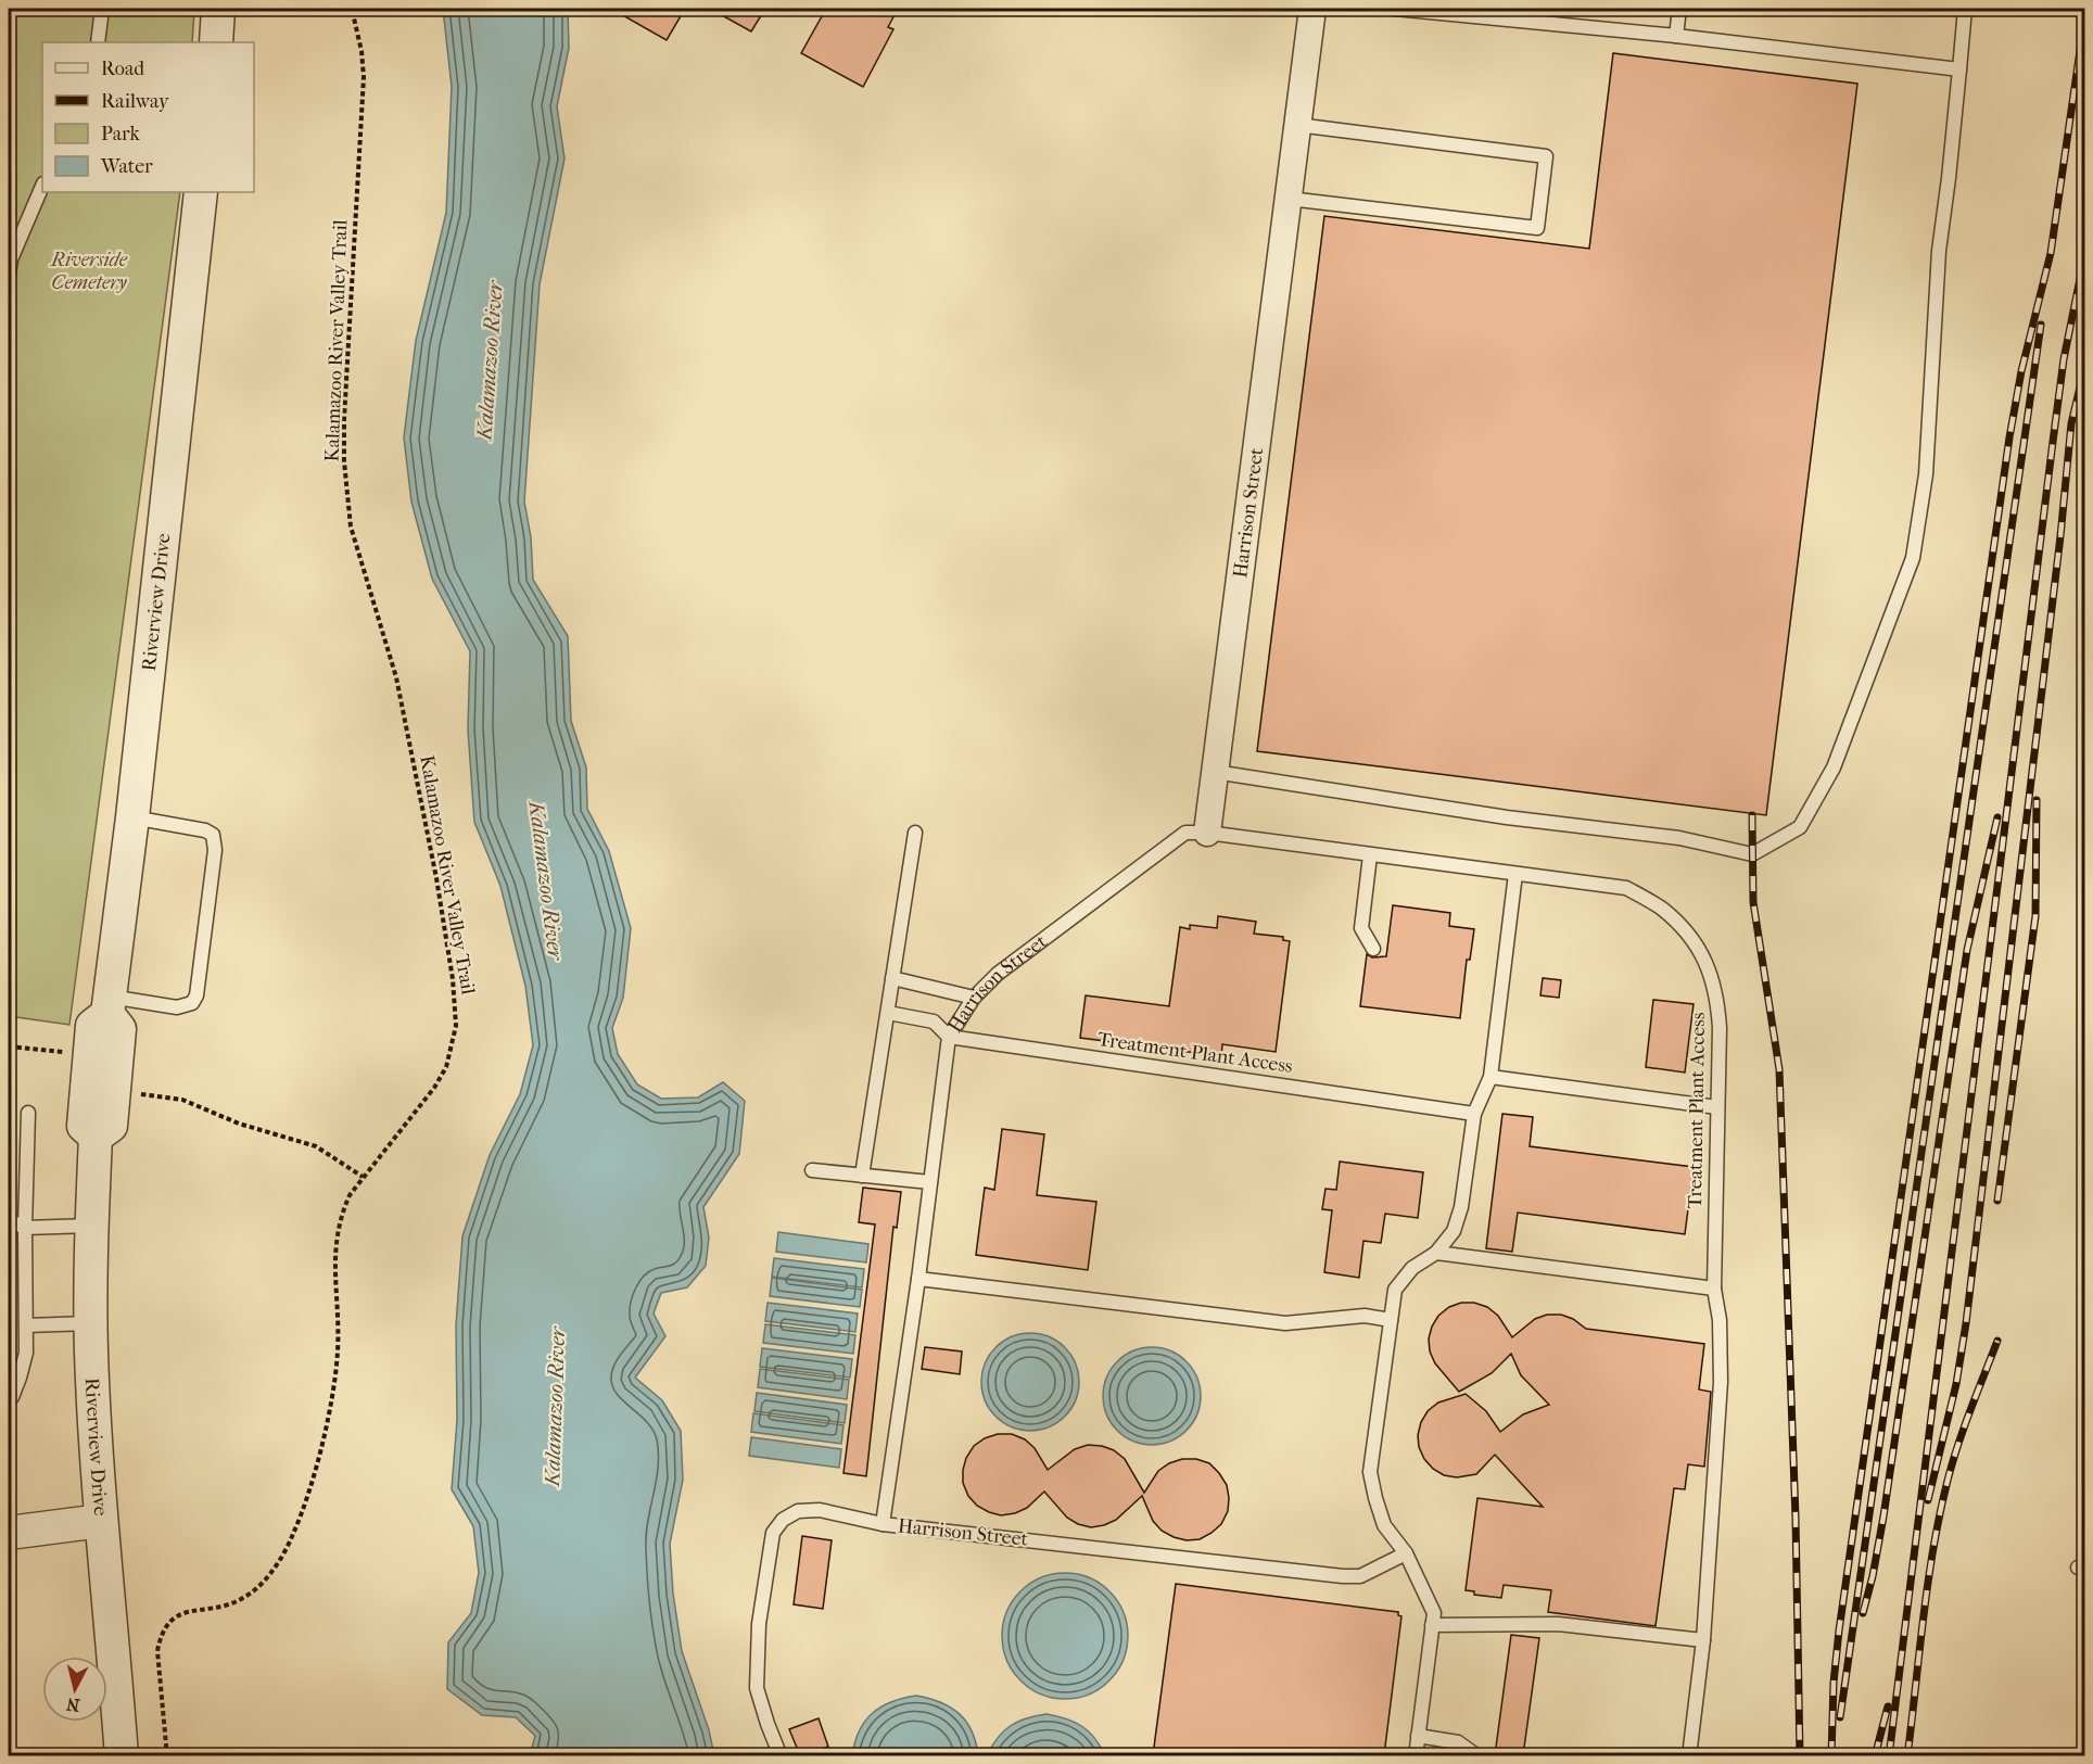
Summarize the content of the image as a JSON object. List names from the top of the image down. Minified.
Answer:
{"streets":{"street":["Harrison Street","Riverview Drive"],"lane":["Treatment Plant Access"],"path":["Kalamazoo River Valley Trail"]},"crossings":[["Harrison Street","Treatment Plant Access"]],"water":["Kalamazoo River"],"parks":["Riverside Cemetery"],"legend":["Road","Railway","Park","Water"],"north":"bottom"}
